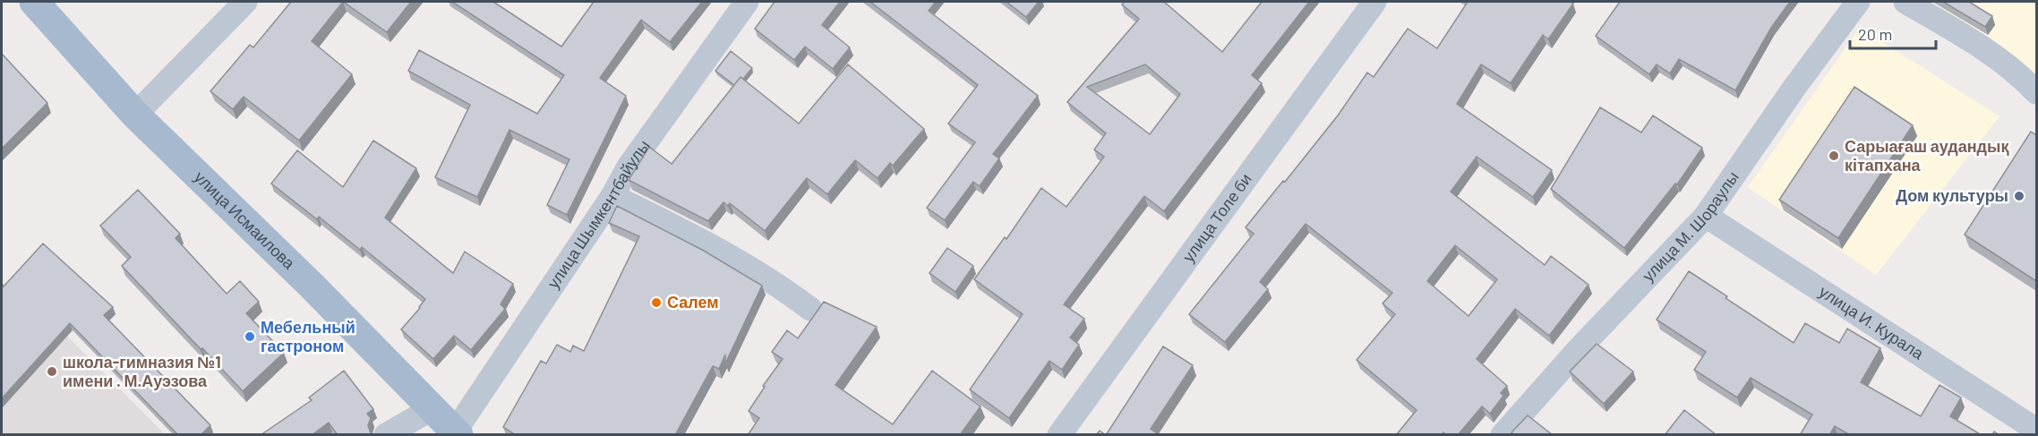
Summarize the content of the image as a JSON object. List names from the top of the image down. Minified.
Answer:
{"streets":{"main road":["улица Исмаилова"],"street":["улица Шымкентбайулы","улица Толе би","улица М. Шораулы","улица И. Курала"]},"crossings":[["улица Шымкентбайулы","улица Исмаилова"],["улица М. Шораулы","улица И. Курала"]],"places":["Сарыағаш аудандық кітапхана","Дом культуры","Салем","Мебельный гастроном","школа-гимназия №1 имени . М.Ауэзова"],"scale_bar":"20 m"}
